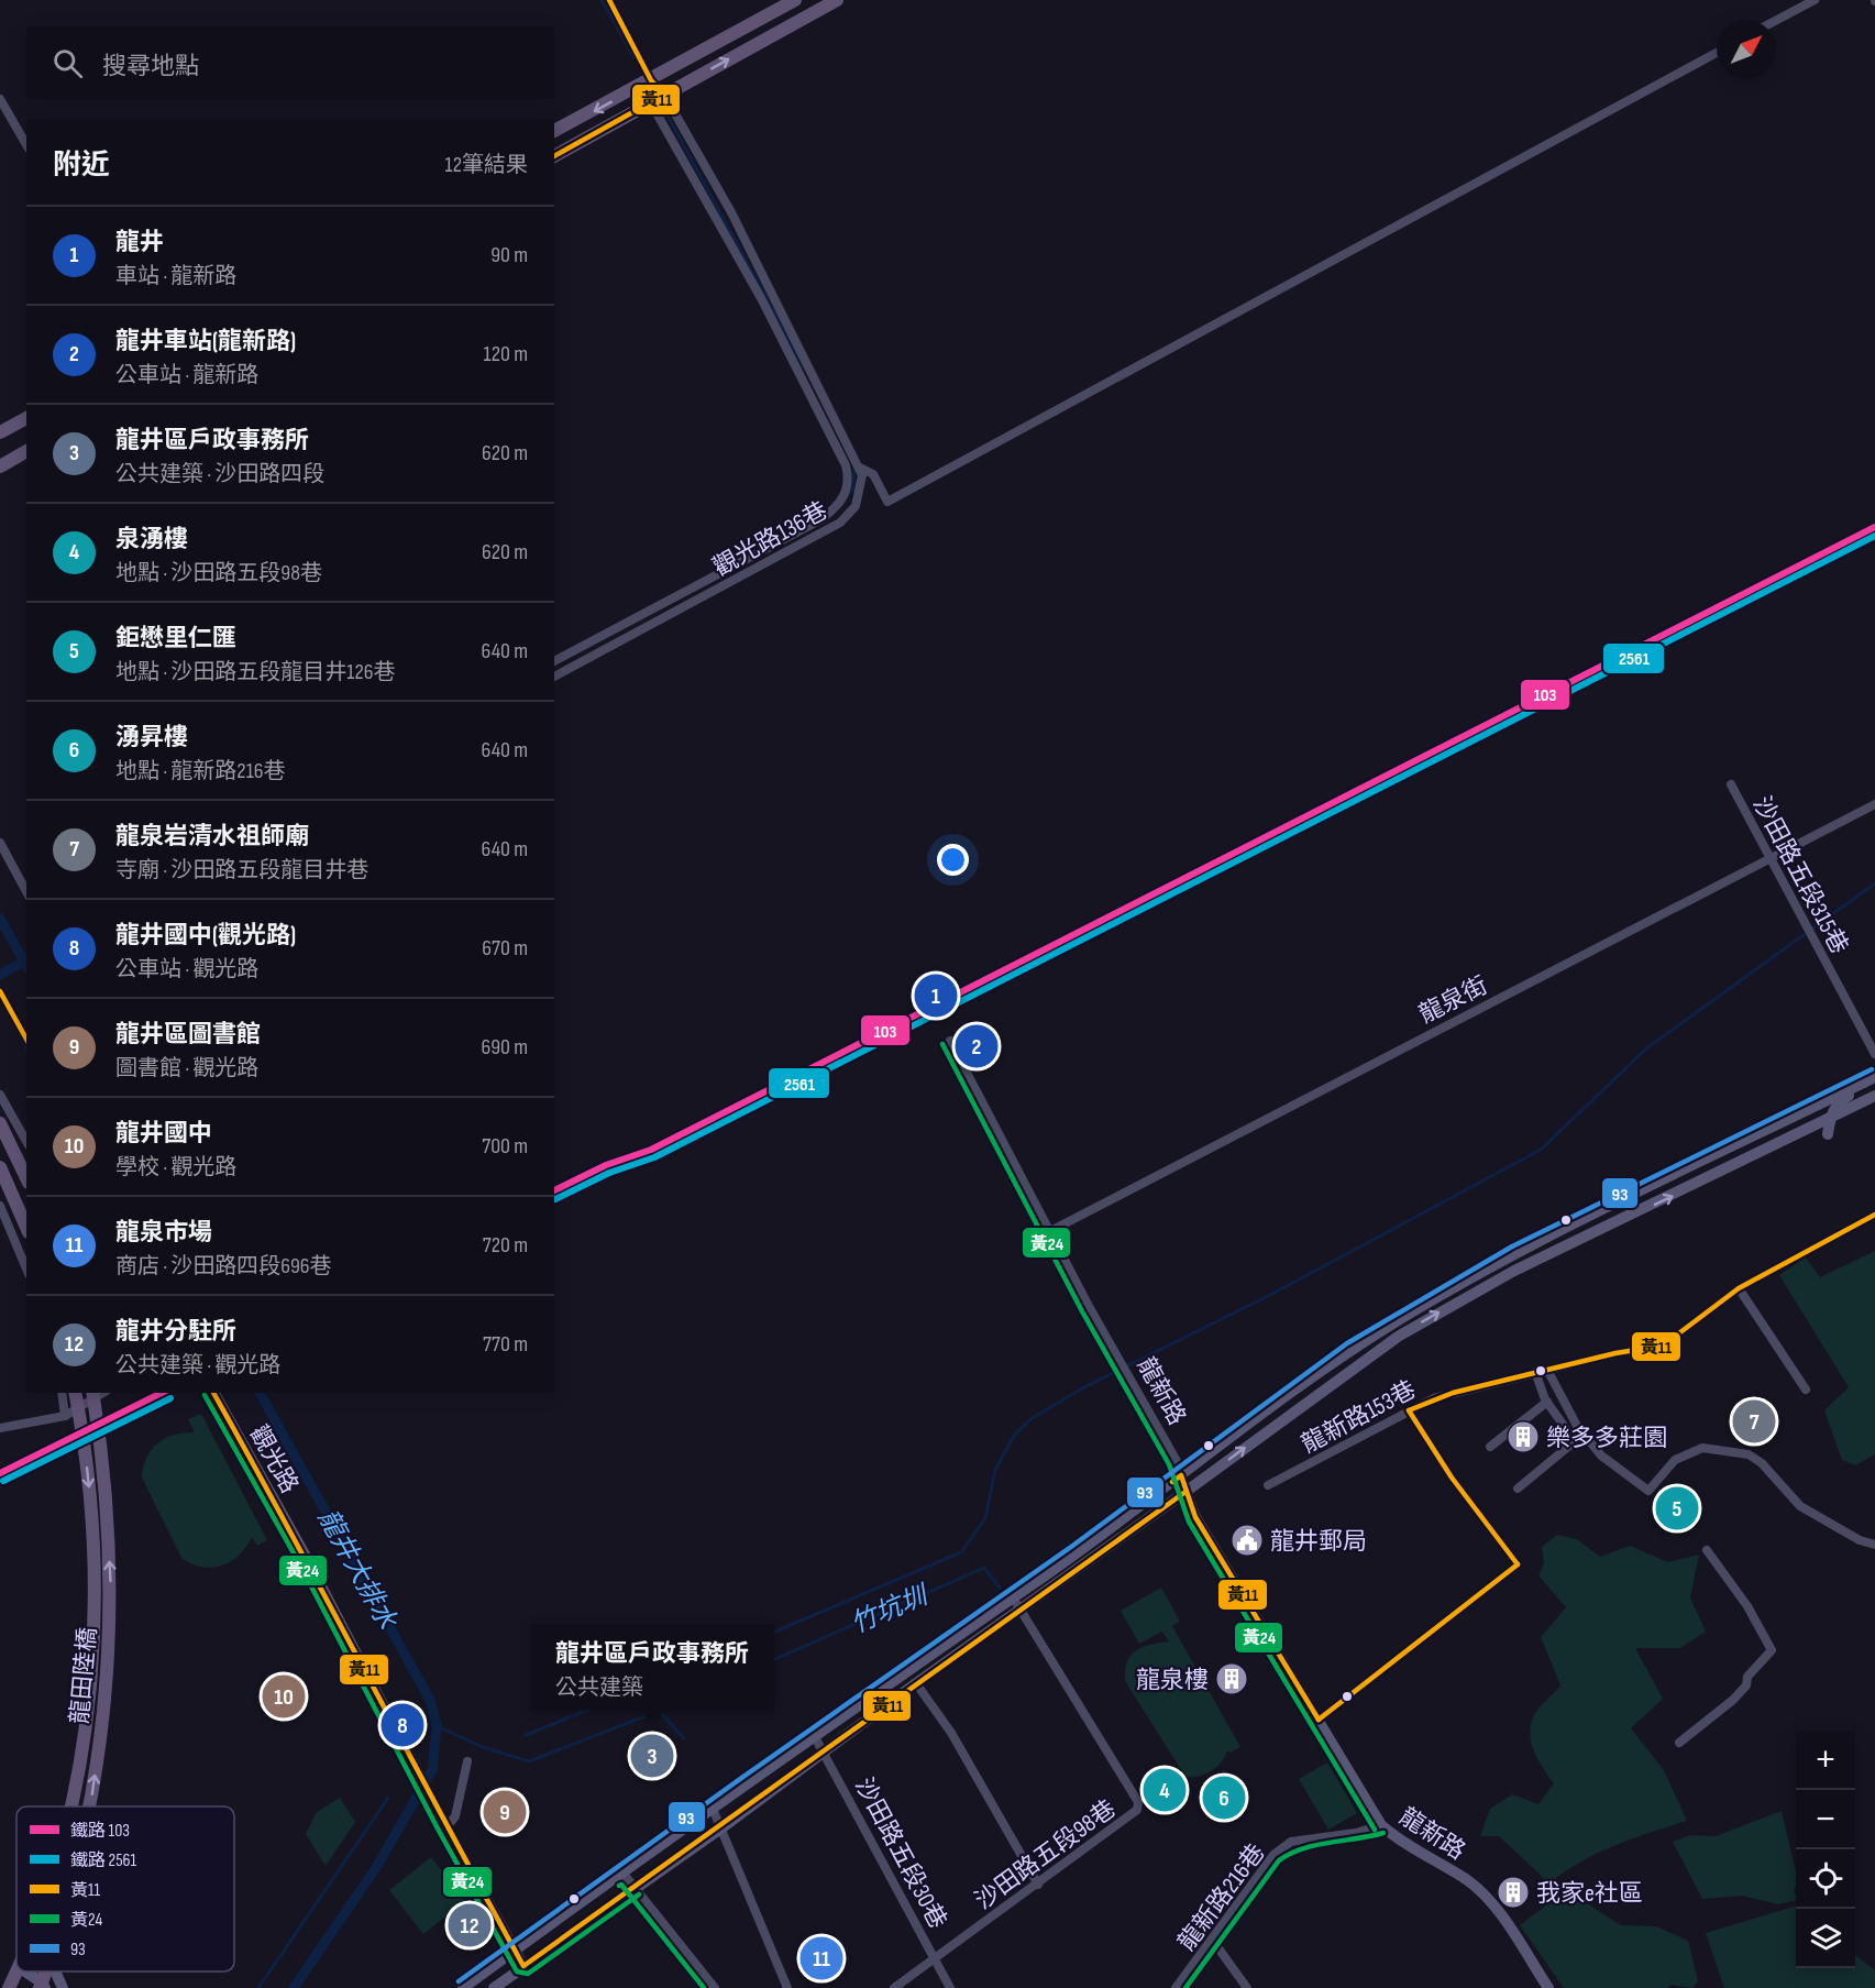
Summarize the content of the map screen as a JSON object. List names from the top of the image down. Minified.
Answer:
{"streets":{"main road":["龍田陸橋"],"street":["觀光路136巷","沙田路五段315巷","龍泉街","龍新路","龍新路153巷","觀光路","沙田路五段30巷","沙田路五段98巷","龍新路216巷"]},"crossings":[["沙田路五段315巷","龍泉街"],["龍泉街","龍新路"],["龍新路","龍新路216巷"],["沙田路五段30巷","沙田路五段98巷"]],"water":["龍井大排水","竹坑圳"],"places":{"building":["樂多多莊園","龍泉樓","我家e社區"],"public building":["龍井郵局"]},"lines":["transit line 黃11","rail line 103","rail line 2561","transit line 黃24","transit line 93"],"legend":["鐵路 103","鐵路 2561","黃11","黃24","93"],"north":"top right","page":{"search":"搜尋地點","heading":["附近","12筆結果"],"list":[{"mark":"1","name":"龍井","note":"車站 · 龍新路","value":"90 m"},{"mark":"2","name":"龍井車站(龍新路)","note":"公車站 · 龍新路","value":"120 m"},{"mark":"3","name":"龍井區戶政事務所","note":"公共建築 · 沙田路四段","value":"620 m"},{"mark":"4","name":"泉湧樓","note":"地點 · 沙田路五段98巷","value":"620 m"},{"mark":"5","name":"鉅懋里仁匯","note":"地點 · 沙田路五段龍目井126巷","value":"640 m"},{"mark":"6","name":"湧昇樓","note":"地點 · 龍新路216巷","value":"640 m"},{"mark":"7","name":"龍泉岩清水祖師廟","note":"寺廟 · 沙田路五段龍目井巷","value":"640 m"},{"mark":"8","name":"龍井國中(觀光路)","note":"公車站 · 觀光路","value":"670 m"},{"mark":"9","name":"龍井區圖書館","note":"圖書館 · 觀光路","value":"690 m"},{"mark":"10","name":"龍井國中","note":"學校 · 觀光路","value":"700 m"},{"mark":"11","name":"龍泉市場","note":"商店 · 沙田路四段696巷","value":"720 m"},{"mark":"12","name":"龍井分駐所","note":"公共建築 · 觀光路","value":"770 m"}],"pins":["1","2","7","5","10","8","3","4","6","9","12","11"],"popup":["龍井區戶政事務所","公共建築"],"map_buttons":["+","−"]}}
